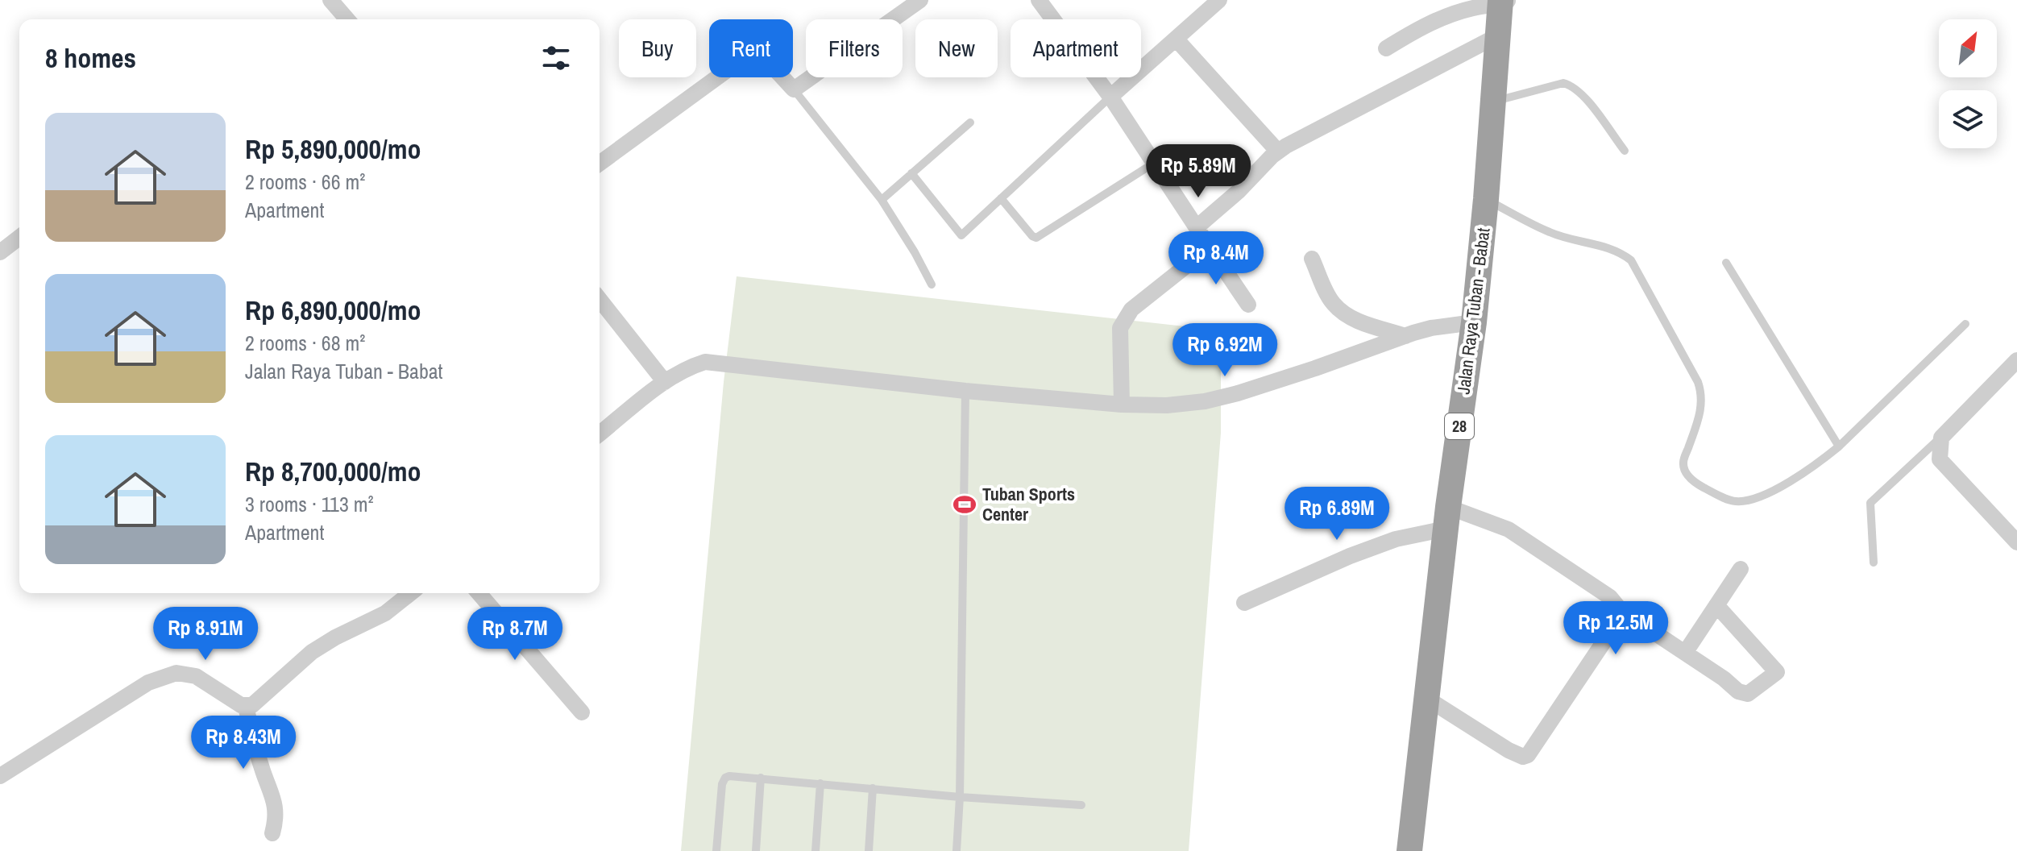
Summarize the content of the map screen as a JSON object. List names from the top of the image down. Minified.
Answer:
{"streets":{"highway":["Jalan Raya Tuban - Babat","28"]},"places":{"sports":["Tuban Sports Center"]},"north":"top right","page":{"chip":["Buy","Rent","Filters","New","Apartment"],"heading":"8 homes","list":[{"name":"Rp 5,890,000/mo","note":"2 rooms · 66 m² · Apartment"},{"name":"Rp 6,890,000/mo","note":"2 rooms · 68 m² · Jalan Raya Tuban - Babat"},{"name":"Rp 8,700,000/mo","note":"3 rooms · 113 m² · Apartment"}],"price":["Rp 5.89M","Rp 8.4M","Rp 6.92M","Rp 6.89M","Rp 12.5M","Rp 8.91M","Rp 8.7M","Rp 8.43M"]}}
